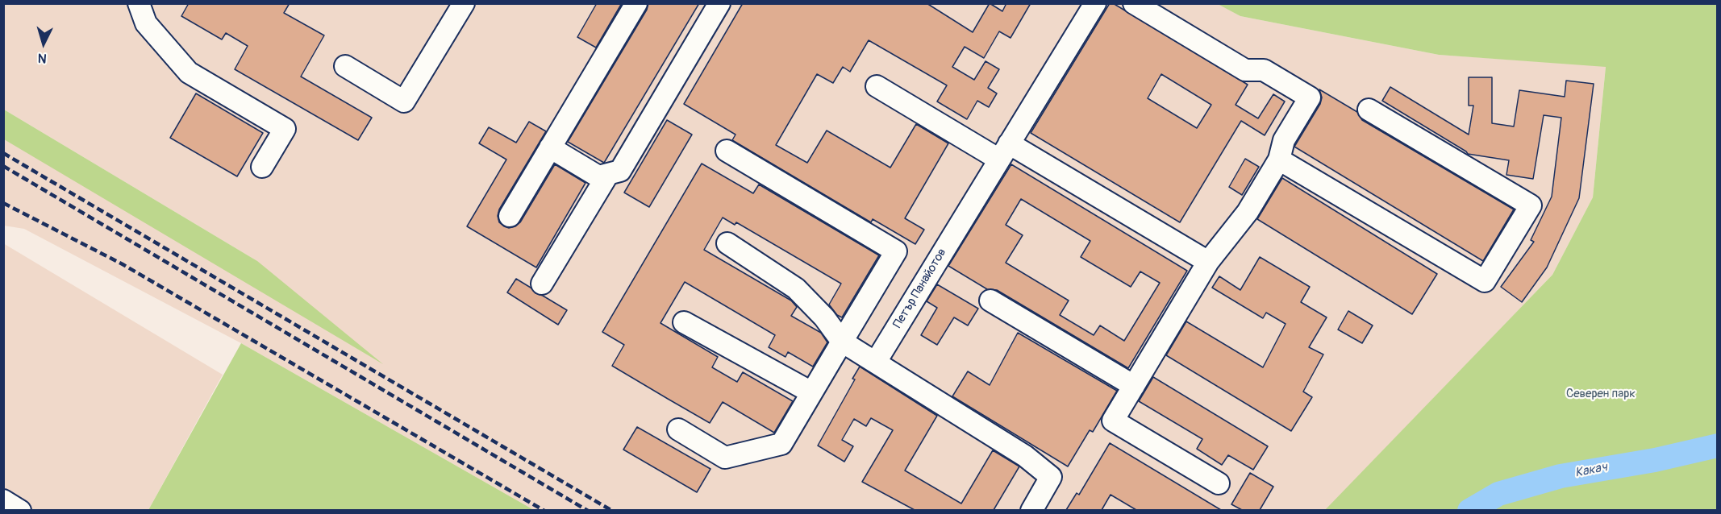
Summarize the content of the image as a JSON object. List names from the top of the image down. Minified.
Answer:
{"streets":{"street":["Петър Панайотов"]},"water":["Какач"],"parks":["Северен парк"],"north":"bottom"}
